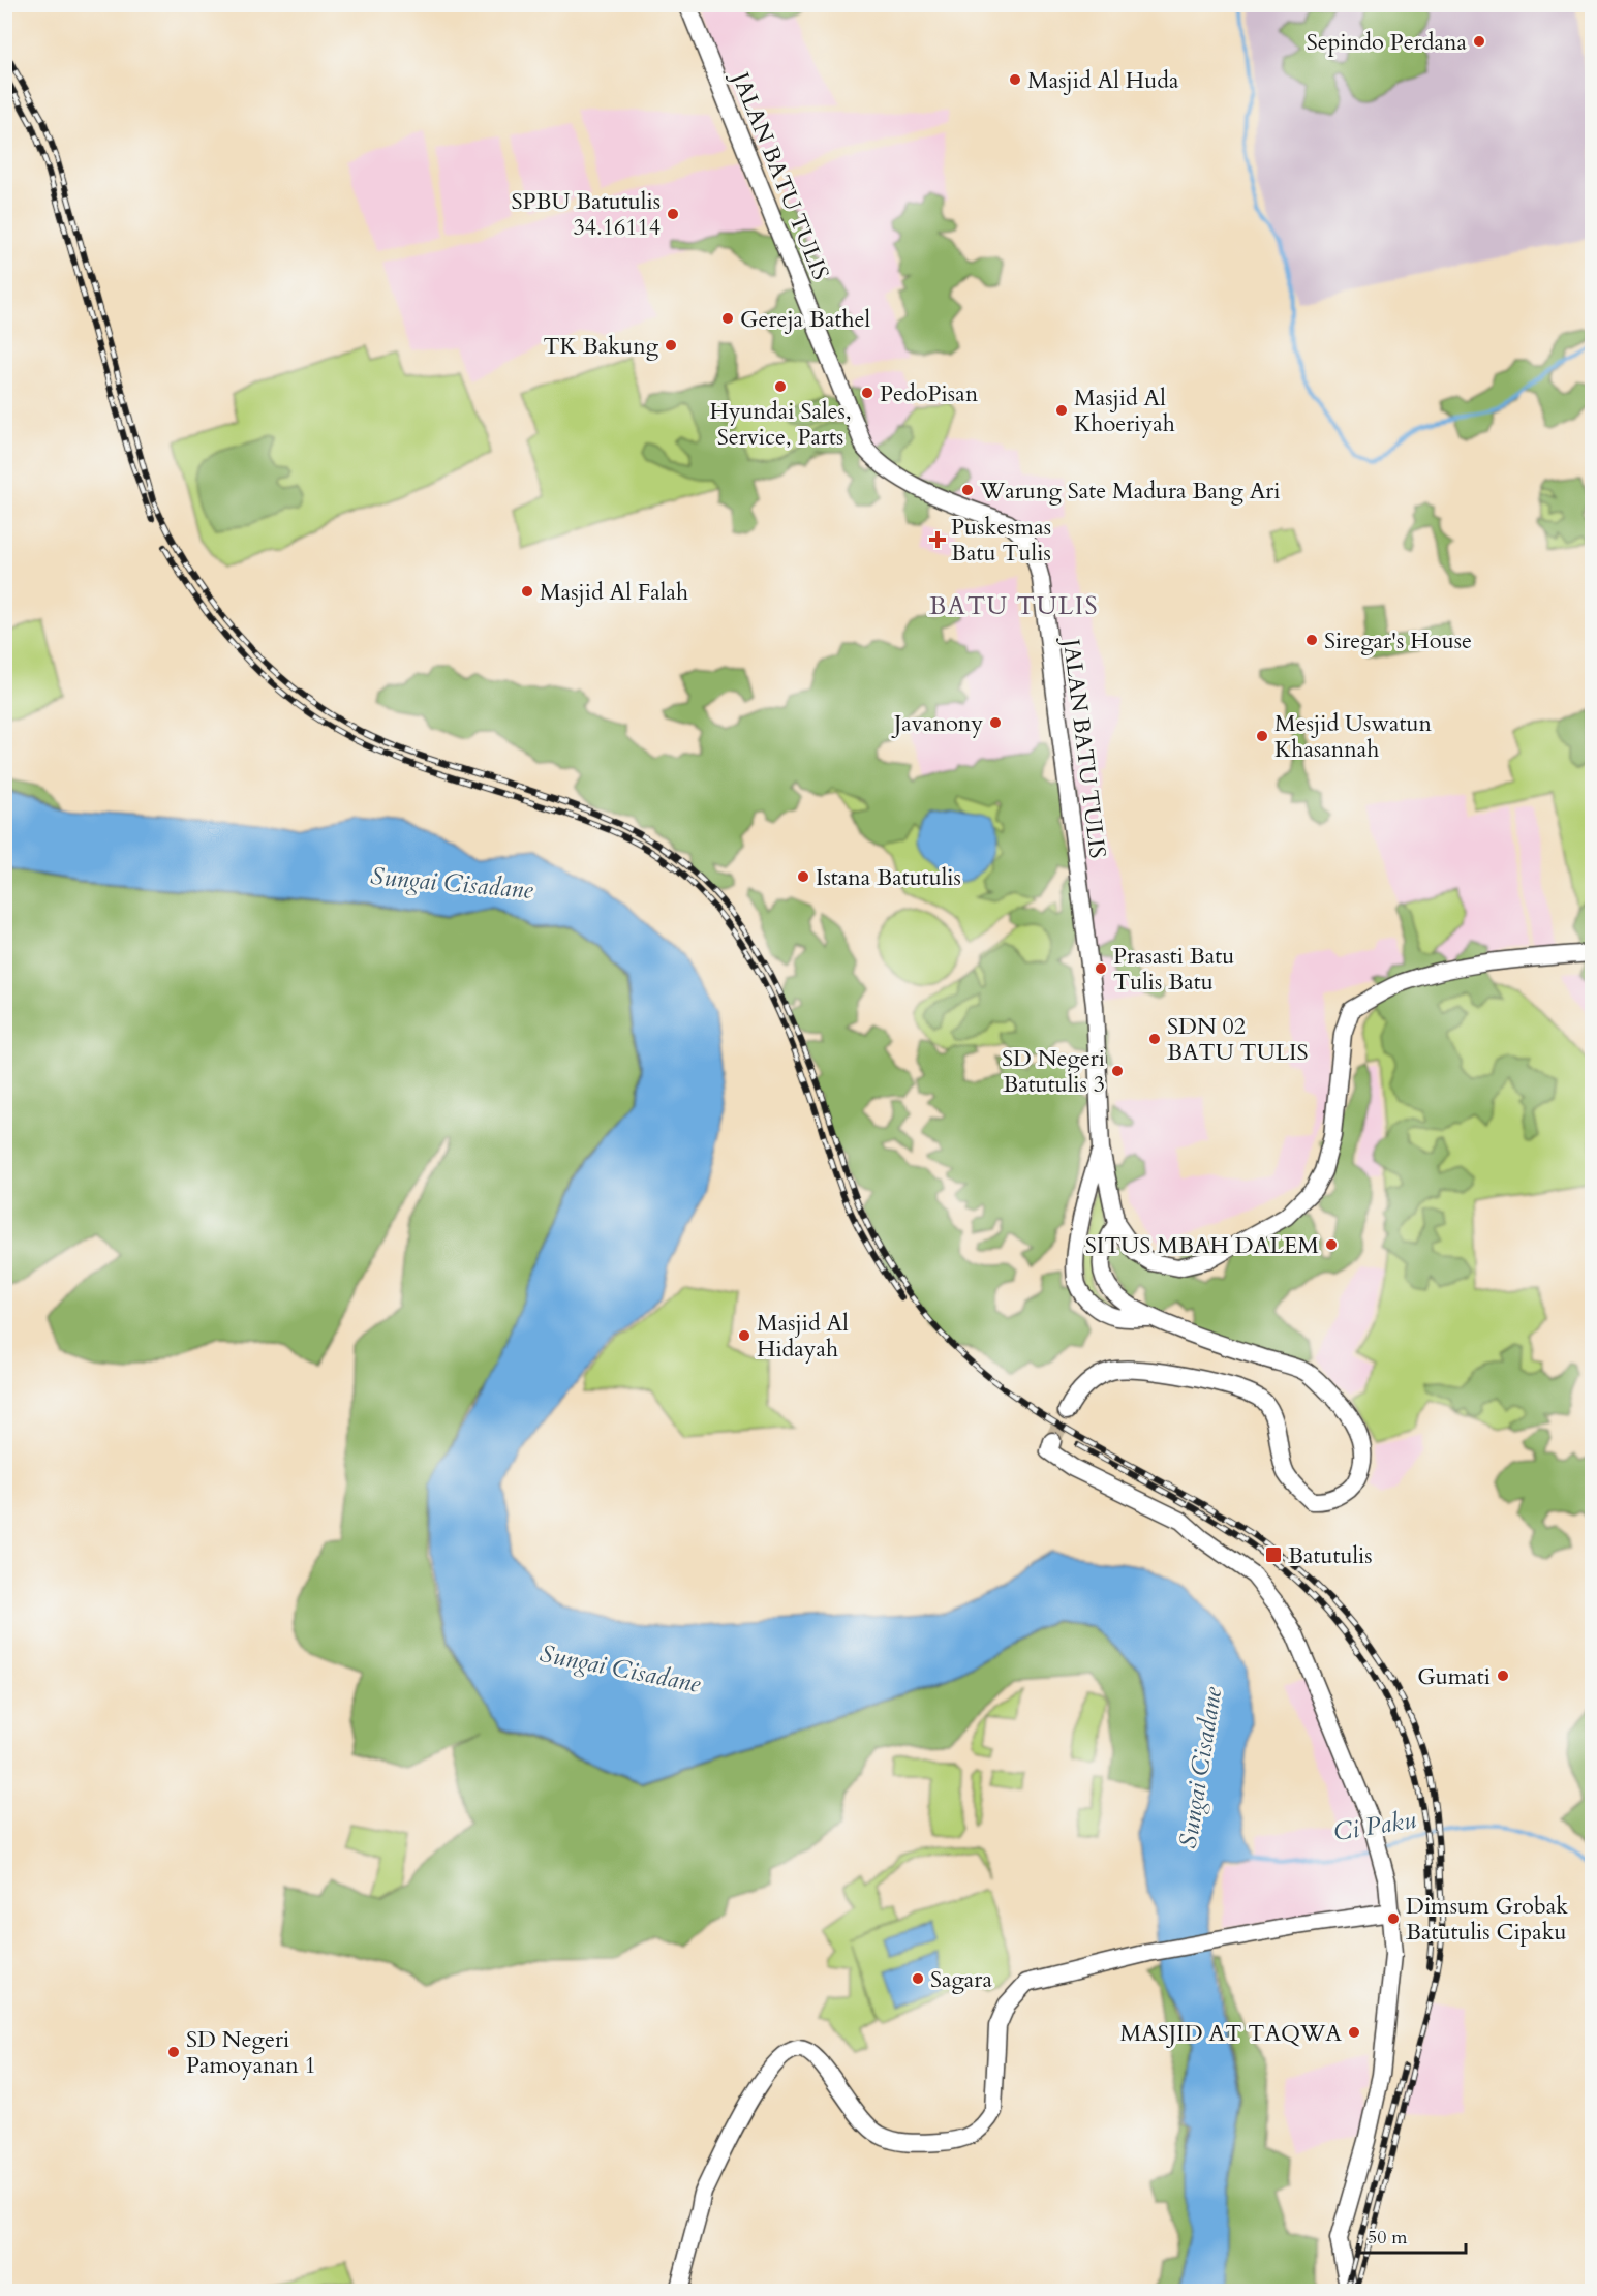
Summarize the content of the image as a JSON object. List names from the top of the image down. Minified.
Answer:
{"streets":{"main road":["JALAN BATU TULIS"]},"districts":["BATU TULIS"],"water":["Sungai Cisadane","Ci Paku"],"places":{"other":["Sepindo Perdana","Masjid Al Huda","SPBU Batutulis 34.16114","Gereja Bathel","TK Bakung","Hyundai Sales, Service, Parts","PedoPisan","Masjid Al Khoeriyah","Warung Sate Madura Bang Ari","Masjid Al Falah","Siregar's House","Javanony","Mesjid Uswatun Khasannah","Istana Batutulis","Prasasti Batu Tulis Batu","SDN 02 BATU TULIS","SD Negeri Batutulis 3","SITUS MBAH DALEM","Masjid Al Hidayah","Gumati","Dimsum Grobak Batutulis Cipaku","Sagara","MASJID AT TAQWA","SD Negeri Pamoyanan 1"],"health":["Puskesmas Batu Tulis"],"transit":["Batutulis"]},"scale_bar":"50 m"}
